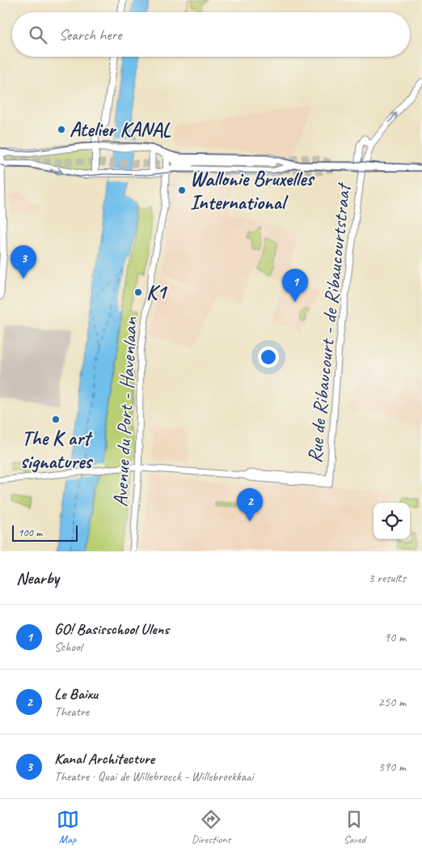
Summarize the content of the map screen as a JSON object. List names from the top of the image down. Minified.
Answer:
{"streets":{"street":["Rue de Ribaucourt - de Ribaucourtstraat","Avenue du Port - Havenlaan"]},"crossings":[["Rue de Ribaucourt - de Ribaucourtstraat","Avenue du Port - Havenlaan"]],"places":["Atelier KANAL","Wallonie Bruxelles International","K1","The K art signatures"],"scale_bar":"100 m","page":{"search":"Search here","pins":["3","1","2"],"scale":"100 m","heading":["Nearby","3 results"],"list":[{"mark":"1","name":"GO! Basisschool Ulens","note":"School","value":"90 m"},{"mark":"2","name":"Le Baixu","note":"Theatre","value":"250 m"},{"mark":"3","name":"Kanal Architecture","note":"Theatre · Quai de Willebroeck - Willebroekkaai","value":"390 m"}],"nav":["Map","Directions","Saved"]}}
